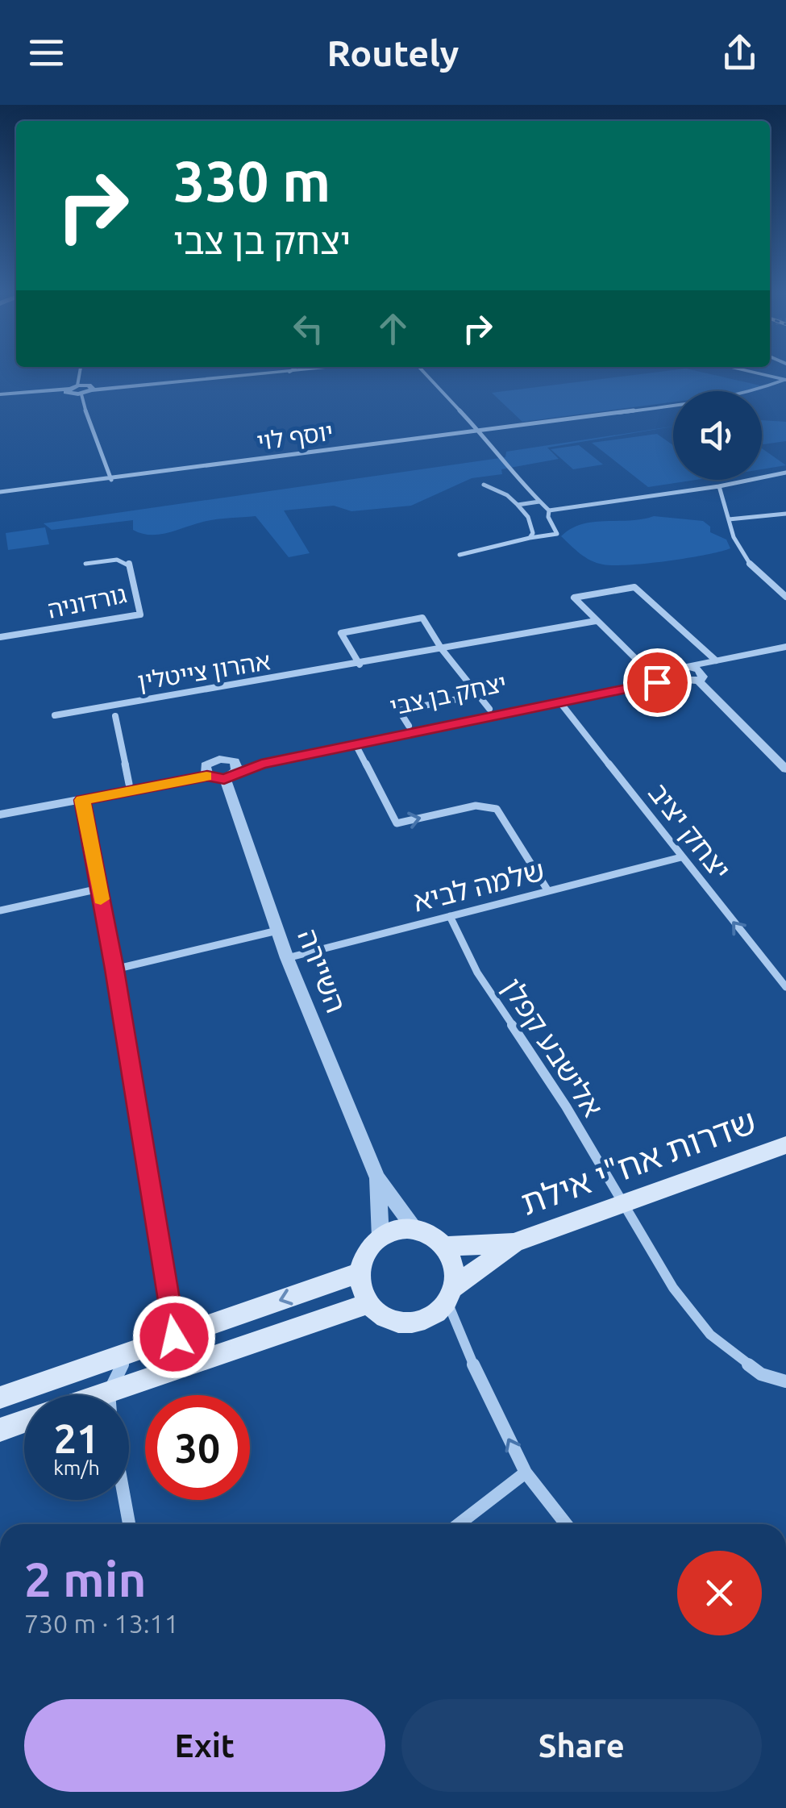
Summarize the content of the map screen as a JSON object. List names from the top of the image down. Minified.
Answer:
{"streets":{"main road":["שדרות אח\"י אילת"],"street":["יוסף לוי","גורדוניה","אהרון צייטלין","יצחק בן צבי","יצחק יציב","שלמה לביא","השיירה","אלישבע קפלן"]},"crossings":[["יצחק בן צבי","יצחק יציב"],["יצחק בן צבי","השיירה"],["יצחק יציב","שלמה לביא"],["שלמה לביא","השיירה"],["שלמה לביא","אלישבע קפלן"],["השיירה","שדרות אח\"י אילת"],["אלישבע קפלן","שדרות אח\"י אילת"]],"one_way":["יצחק יציב"],"page":{"header":"Routely","turn":["330 m","יצחק בן צבי"],"speed":"21 km/h","limit":"30","heading":["2 min","730 m · 13:11"],"buttons":["Exit","Share"]}}
